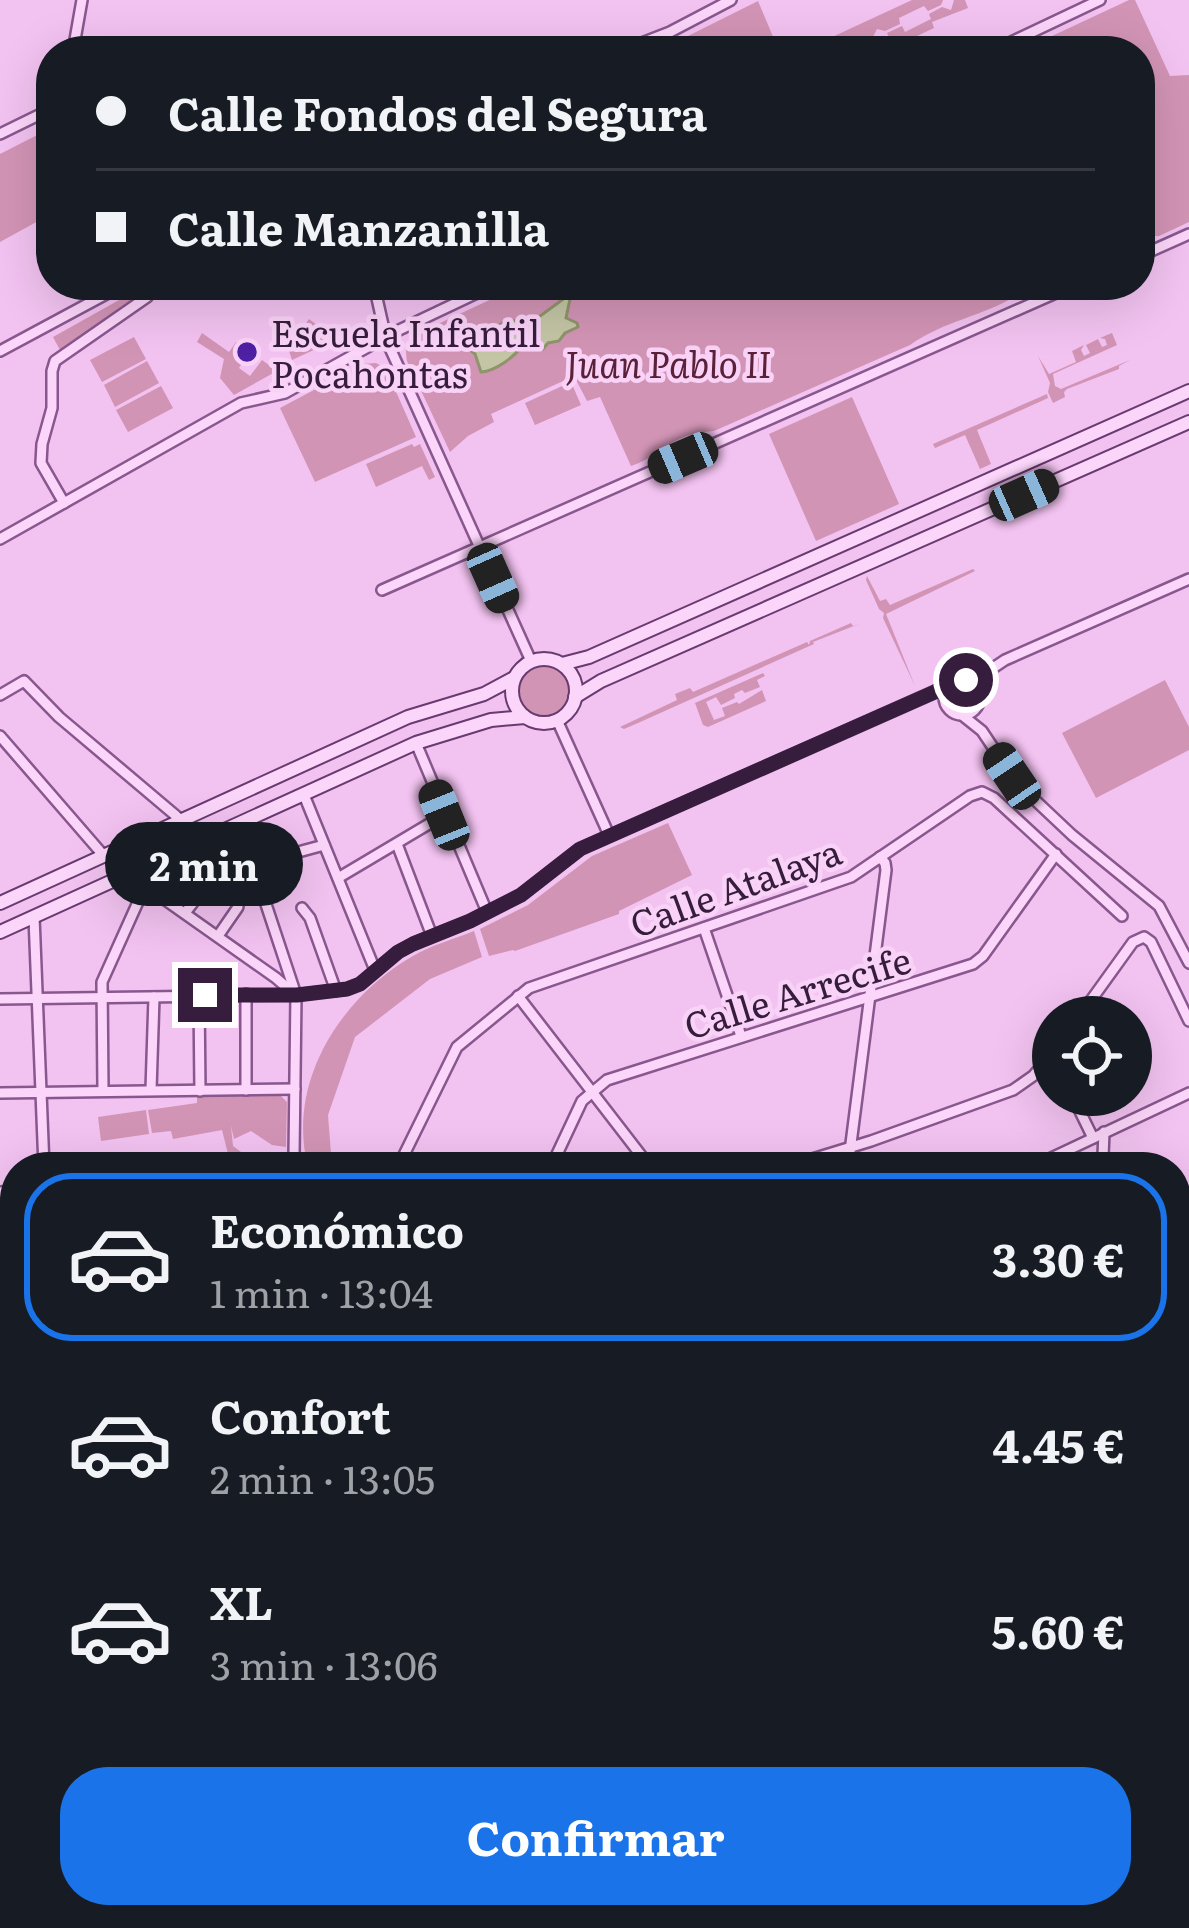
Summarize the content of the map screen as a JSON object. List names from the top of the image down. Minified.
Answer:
{"streets":{"street":["Calle Atalaya","Calle Arrecife"]},"crossings":[["Calle Atalaya","Calle Arrecife"]],"parks":["Juan Pablo II"],"places":["Escuela Infantil Pocahontas"],"page":{"banner":["Calle Fondos del Segura","Calle Manzanilla"],"bubble":"2 min","list":[{"name":"Económico","note":"1 min · 13:04","value":"3.30 €"},{"name":"Confort","note":"2 min · 13:05","value":"4.45 €"},{"name":"XL","note":"3 min · 13:06","value":"5.60 €"}],"buttons":"Confirmar"}}
